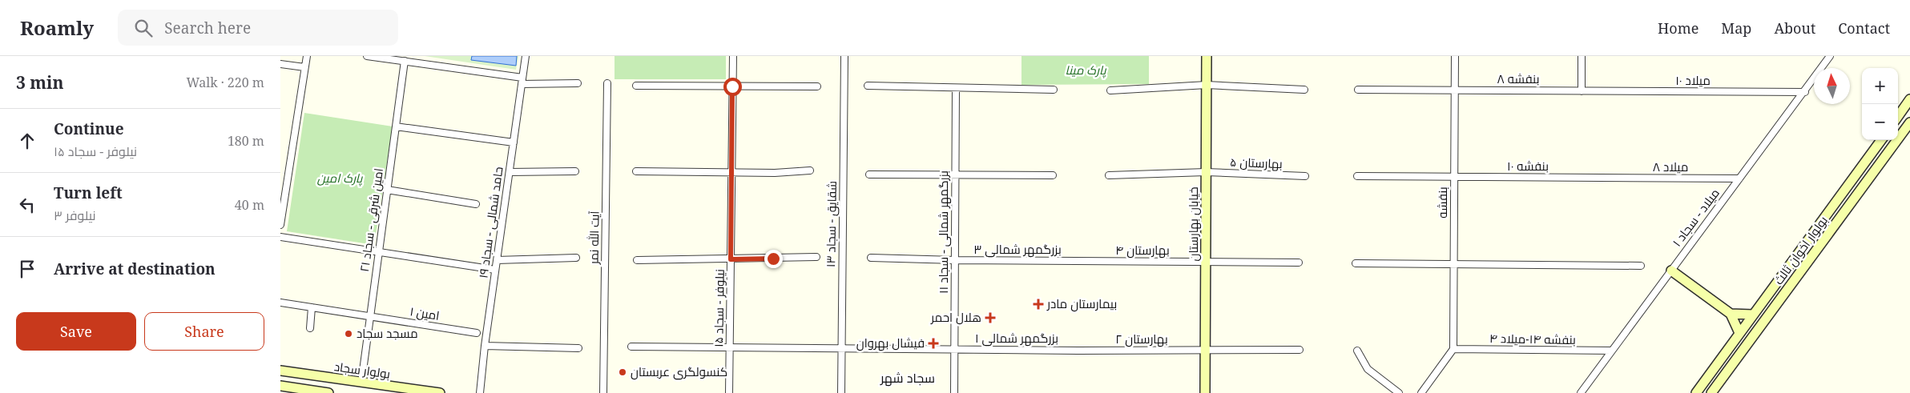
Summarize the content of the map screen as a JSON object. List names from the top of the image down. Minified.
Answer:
{"streets":{"street":["بنفشه ۸","میلاد ۱۰","بهارستان ۵","بنفشه ۱۰","میلاد ۸","بنفشه","میلاد - سجاد ۱","امین شرقی - سجاد ۲۱","حامد شمالی - سجاد ۱۹","شقایق - سجاد ۱۳","خیابان بهارستان","بزرگمهر شمالی - سجاد ۱۱","آیت الله نمر","بزرگمهر شمالی ۳","بهارستان ۴","بولوار اخوان ثالث","نیلوفر - سجاد ۱۵","امین ۱","بزرگمهر شمالی ۱","بهارستان ۲","بنفشه ۱۴-میلاد ۴","بولوار سجاد"]},"crossings":[["بنفشه ۸","میلاد ۱۰"],["بنفشه ۸","بنفشه"],["میلاد ۱۰","میلاد - سجاد ۱"],["بهارستان ۵","خیابان بهارستان"],["بنفشه ۱۰","میلاد ۸"],["بنفشه ۱۰","بنفشه"],["میلاد ۸","میلاد - سجاد ۱"],["بنفشه","بنفشه ۱۴-میلاد ۴"],["میلاد - سجاد ۱","بنفشه ۱۴-میلاد ۴"],["امین شرقی - سجاد ۲۱","امین ۱"],["امین شرقی - سجاد ۲۱","بولوار سجاد"],["شقایق - سجاد ۱۳","بزرگمهر شمالی ۱"],["خیابان بهارستان","بهارستان ۴"],["خیابان بهارستان","بهارستان ۲"],["بزرگمهر شمالی - سجاد ۱۱","بزرگمهر شمالی ۳"],["بزرگمهر شمالی - سجاد ۱۱","بزرگمهر شمالی ۱"],["بزرگمهر شمالی ۳","بهارستان ۴"],["نیلوفر - سجاد ۱۵","بزرگمهر شمالی ۱"],["بزرگمهر شمالی ۱","بهارستان ۲"]],"districts":["سجاد شهر"],"parks":["پارک مینا","پارک امین"],"places":{"health":["بیمارستان مادر","هلال احمر","فیشال بهروان"],"other":["مسجد سجاد","کنسولگری عربستان"]},"north":"top","page":{"header":"Roamly","search":"Search here","nav":["Home","Map","About","Contact"],"heading":["3 min","Walk · 220 m"],"map_buttons":["+","−"],"list":[["Continue","نیلوفر - سجاد ۱۵","180 m"],["Turn left","نیلوفر ۳","40 m"],"Arrive at destination"],"buttons":["Save","Share"]}}
